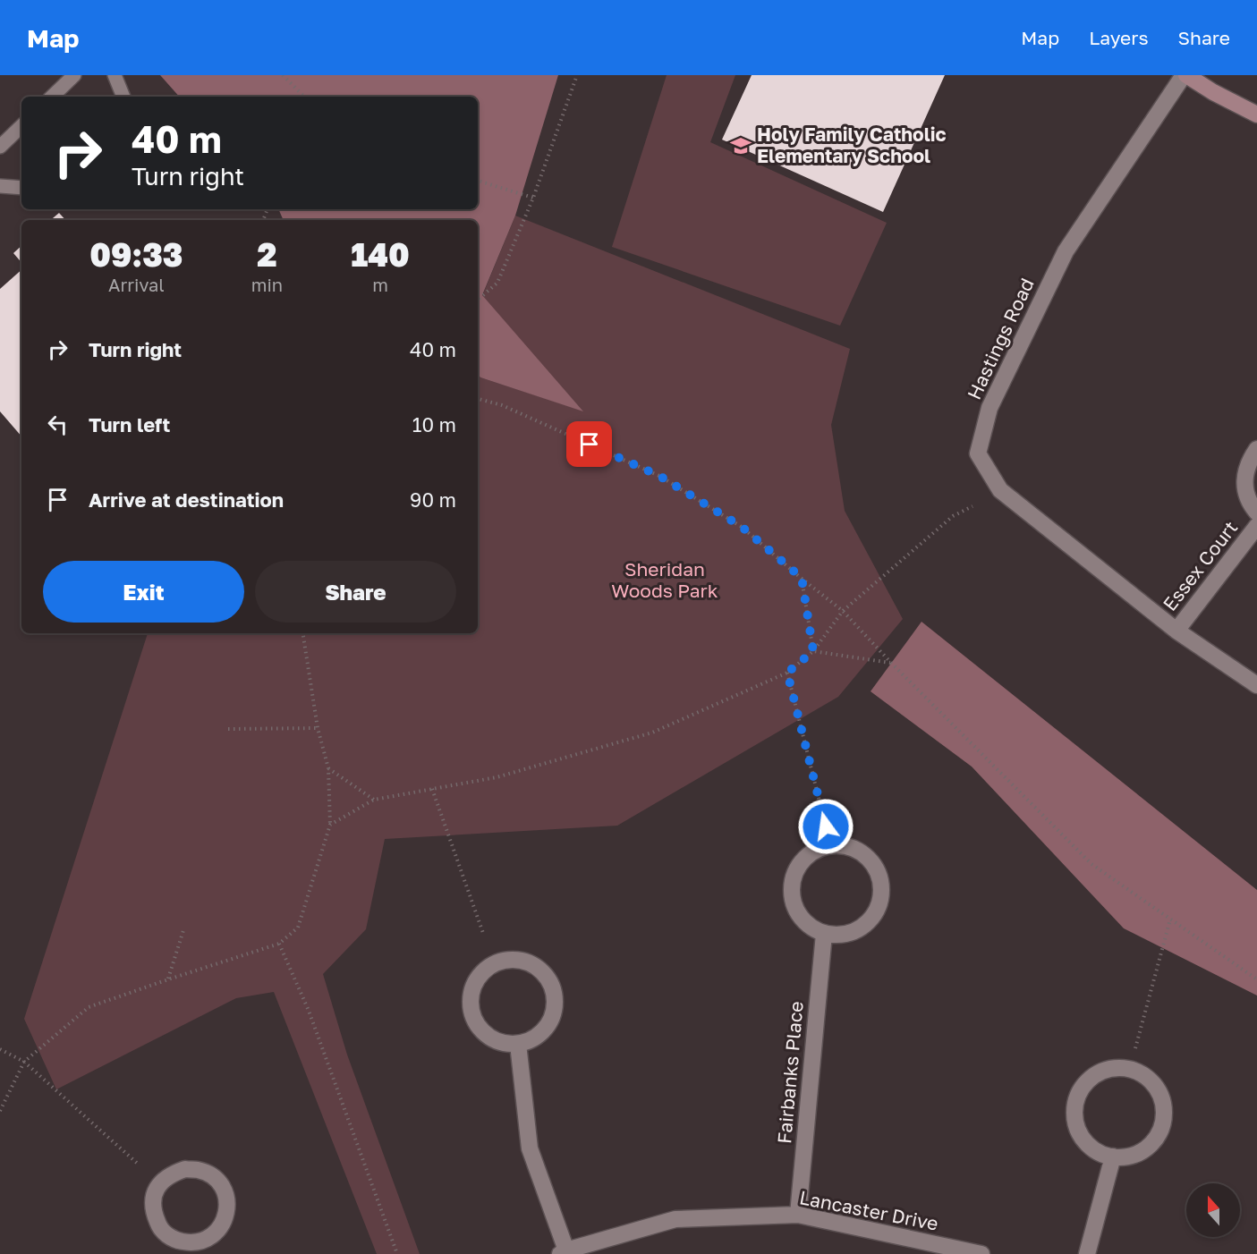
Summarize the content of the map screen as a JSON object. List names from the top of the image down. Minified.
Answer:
{"streets":{"street":["Hastings Road","Essex Court","Fairbanks Place","Lancaster Drive"]},"crossings":[["Hastings Road","Essex Court"],["Fairbanks Place","Lancaster Drive"]],"parks":["Sheridan Woods Park"],"places":{"school or university":["Holy Family Catholic Elementary School"]},"north":"top","page":{"header":"Map","nav":["Map","Layers","Share"],"turn":["40 m","Turn right"],"eta":["09:33","Arrival","2","min","140","m"],"list":[{"name":"Turn right","value":"40 m"},{"name":"Turn left","value":"10 m"},{"name":"Arrive at destination","value":"90 m"}],"buttons":["Exit","Share"]}}
